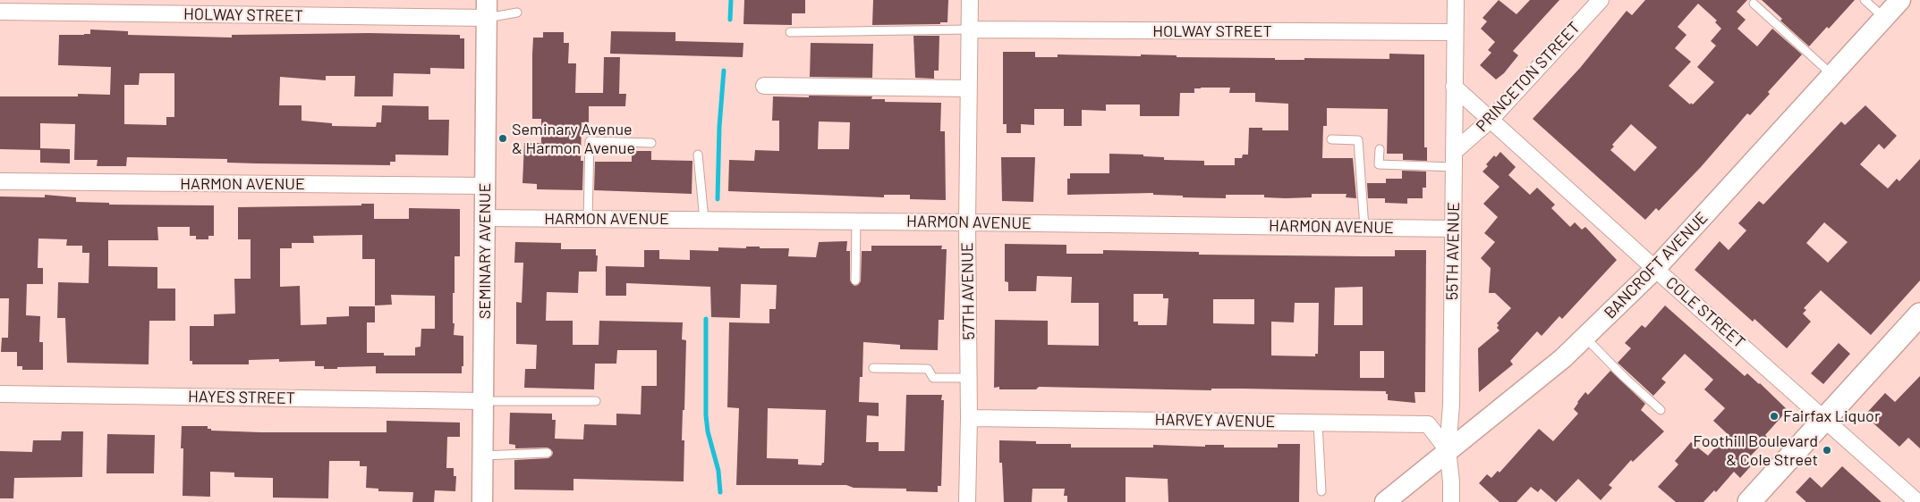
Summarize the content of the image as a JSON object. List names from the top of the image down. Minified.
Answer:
{"streets":{"street":["HOLWAY STREET","PRINCETON STREET","HARMON AVENUE","SEMINARY AVENUE","55TH AVENUE","BANCROFT AVENUE","57TH AVENUE","COLE STREET","HAYES STREET","HARVEY AVENUE"]},"crossings":[["HOLWAY STREET","SEMINARY AVENUE"],["HOLWAY STREET","55TH AVENUE"],["HOLWAY STREET","57TH AVENUE"],["PRINCETON STREET","55TH AVENUE"],["PRINCETON STREET","COLE STREET"],["HARMON AVENUE","SEMINARY AVENUE"],["HARMON AVENUE","55TH AVENUE"],["HARMON AVENUE","57TH AVENUE"],["SEMINARY AVENUE","HAYES STREET"],["55TH AVENUE","BANCROFT AVENUE"],["55TH AVENUE","COLE STREET"],["55TH AVENUE","HARVEY AVENUE"],["BANCROFT AVENUE","COLE STREET"],["BANCROFT AVENUE","HARVEY AVENUE"],["57TH AVENUE","HARVEY AVENUE"]],"places":["Seminary Avenue & Harmon Avenue","Fairfax Liquor","Foothill Boulevard & Cole Street"]}
